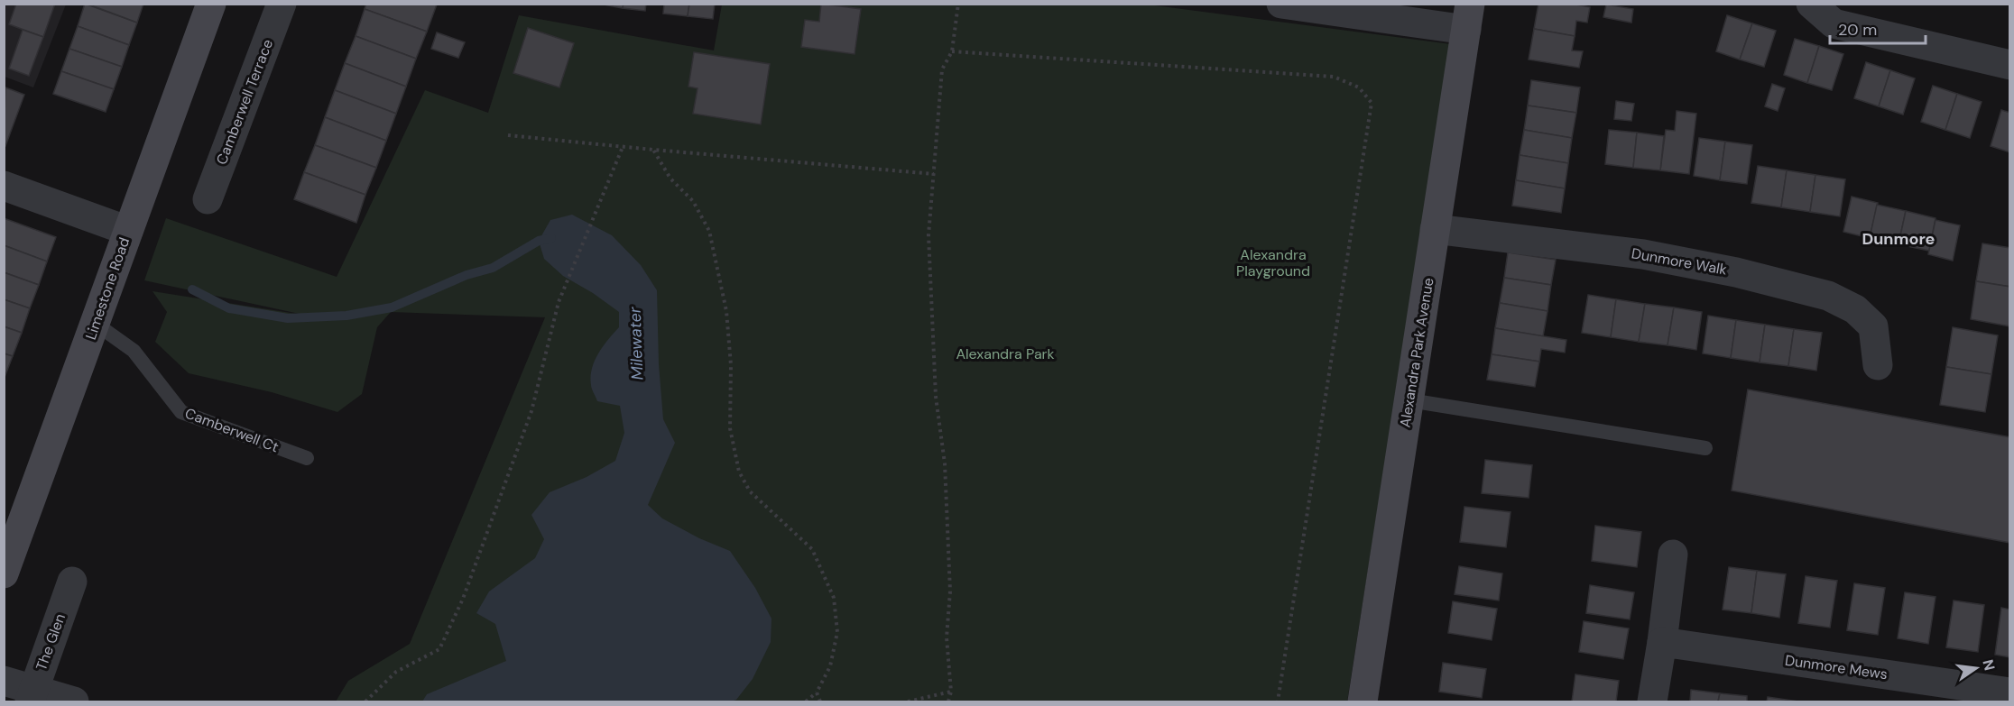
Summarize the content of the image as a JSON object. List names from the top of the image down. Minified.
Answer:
{"streets":{"street":["Camberwell Terrace","Dunmore Walk","Limestone Road","Alexandra Park Avenue","The Glen","Dunmore Mews"],"lane":["Camberwell Ct"]},"crossings":[["Dunmore Walk","Alexandra Park Avenue"],["Limestone Road","Camberwell Ct"]],"districts":["Dunmore"],"water":["Milewater"],"parks":["Alexandra Playground","Alexandra Park"],"scale_bar":"20 m","north":"right"}
